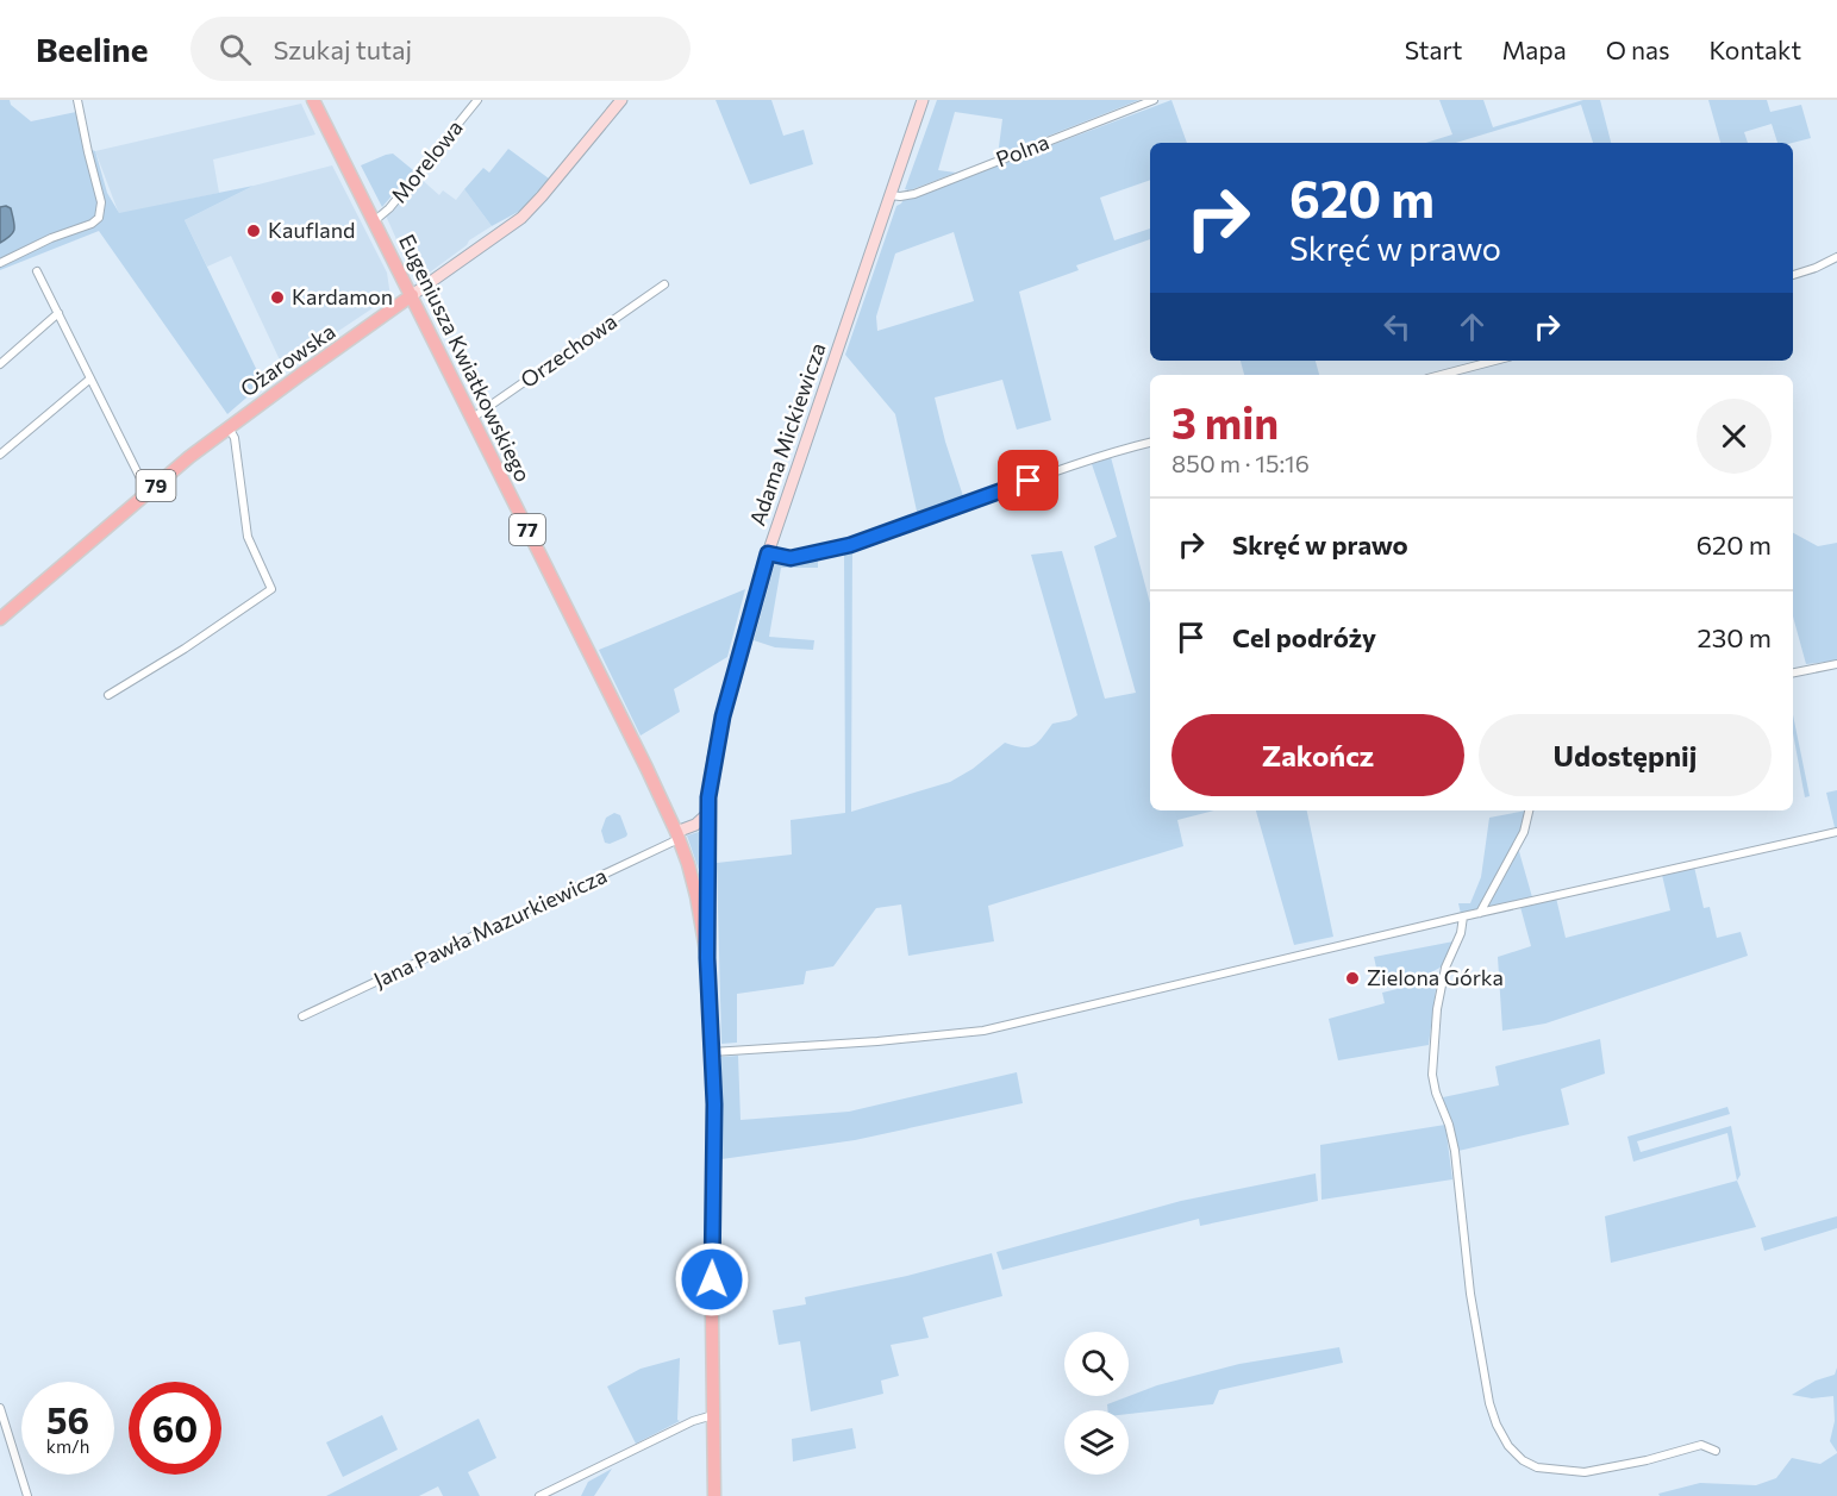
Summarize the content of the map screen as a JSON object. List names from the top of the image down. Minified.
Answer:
{"streets":{"main road":["Eugeniusza Kwiatkowskiego","Ożarowska","Adama Mickiewicza","79","77"],"street":["Polna","Morelowa","Orzechowa","Jana Pawła Mazurkiewicza"]},"crossings":[["Polna","Adama Mickiewicza"],["Morelowa","Eugeniusza Kwiatkowskiego"],["Orzechowa","Eugeniusza Kwiatkowskiego"],["Eugeniusza Kwiatkowskiego","Ożarowska"],["Eugeniusza Kwiatkowskiego","Adama Mickiewicza"],["Eugeniusza Kwiatkowskiego","Jana Pawła Mazurkiewicza"],["Adama Mickiewicza","77"],["Adama Mickiewicza","Jana Pawła Mazurkiewicza"]],"places":["Kaufland","Kardamon","Zielona Górka"],"page":{"header":"Beeline","search":"Szukaj tutaj","nav":["Start","Mapa","O nas","Kontakt"],"turn":["620 m","Skręć w prawo"],"heading":["3 min","850 m · 15:16"],"list":[{"name":"Skręć w prawo","value":"620 m"},{"name":"Cel podróży","value":"230 m"}],"buttons":["Zakończ","Udostępnij"],"speed":"56 km/h","limit":"60"}}
